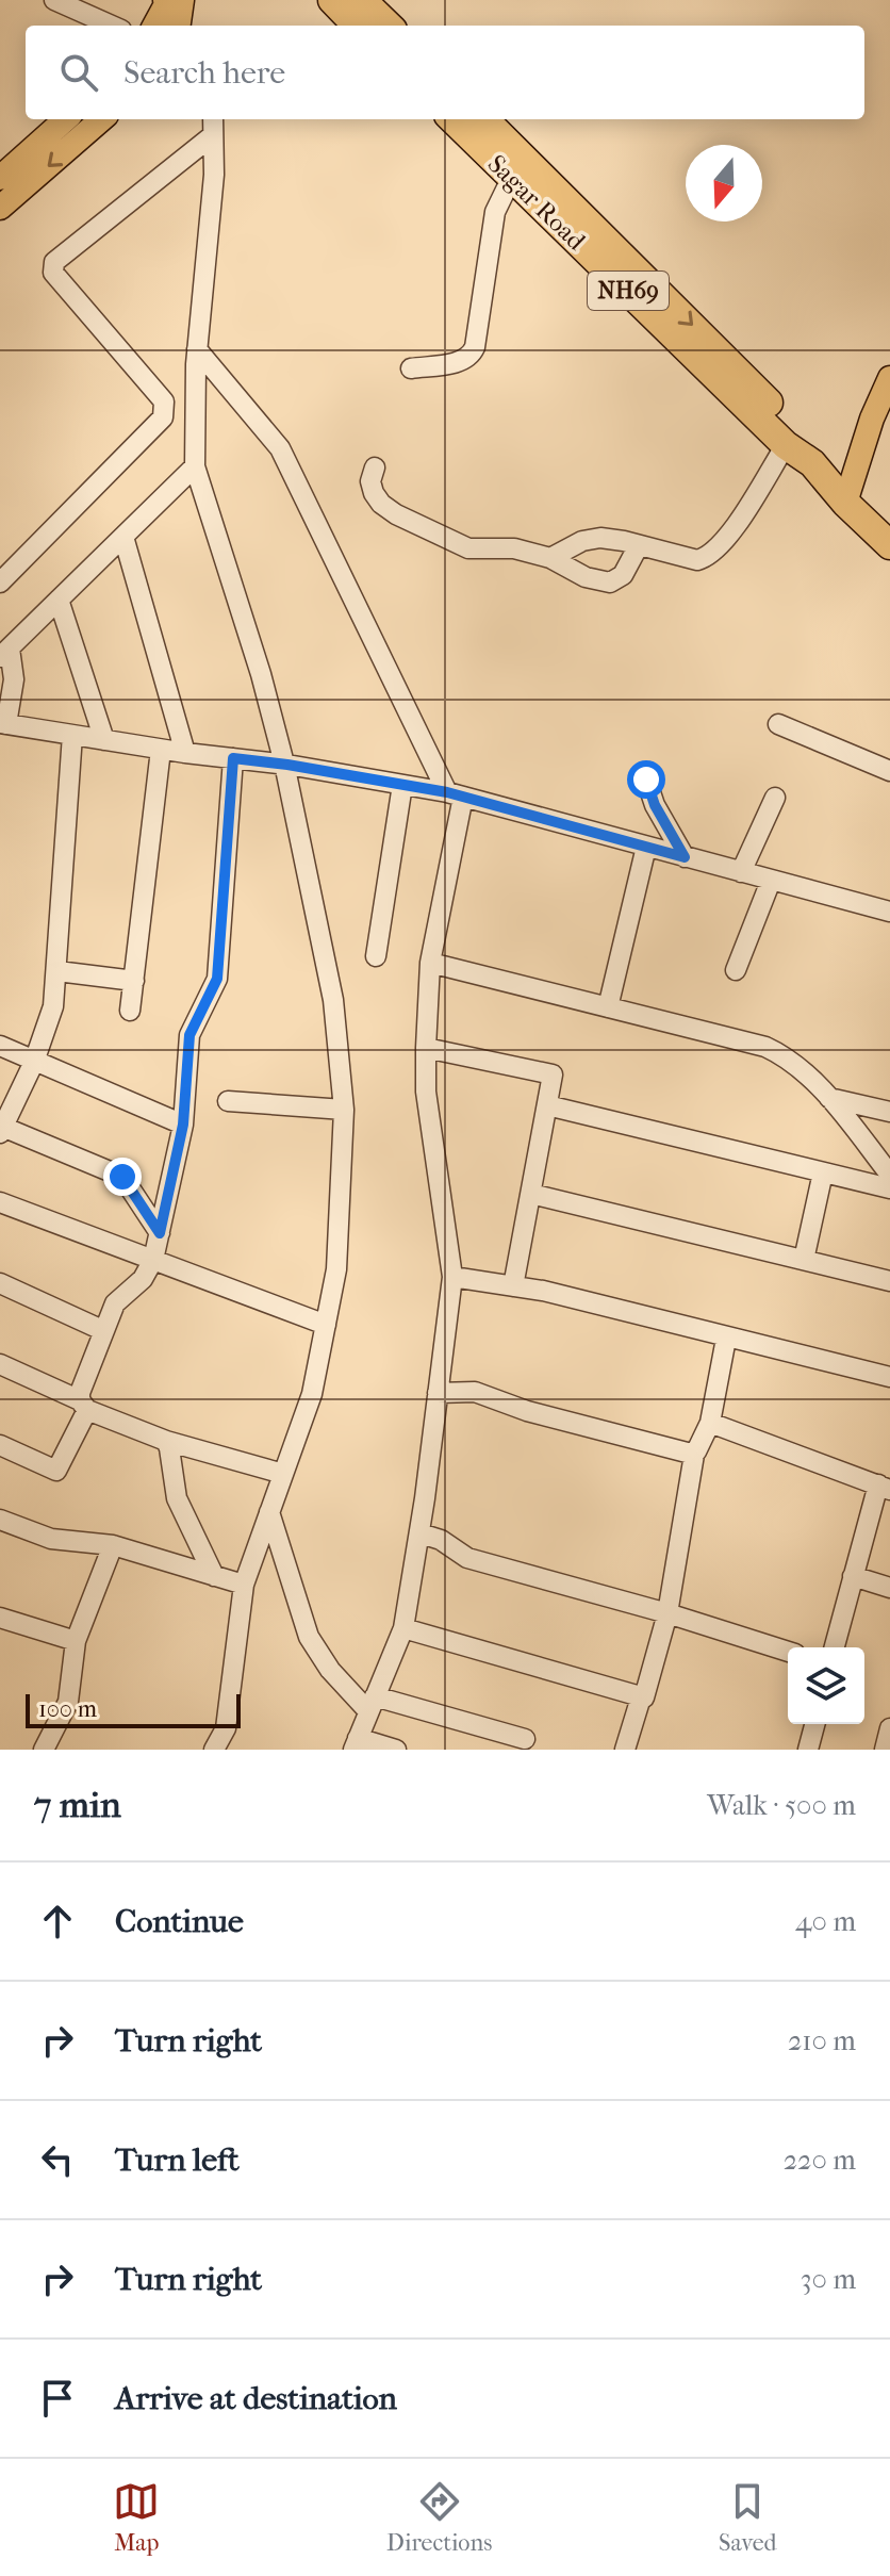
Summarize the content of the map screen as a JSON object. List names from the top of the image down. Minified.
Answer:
{"streets":{"highway":["Sagar Road","NH69"]},"scale_bar":"100 m","north":"bottom","page":{"search":"Search here","scale":"100 m","heading":["7 min","Walk · 500 m"],"list":[["Continue","40 m"],["Turn right","210 m"],["Turn left","220 m"],["Turn right","30 m"],"Arrive at destination"],"nav":["Map","Directions","Saved"]}}
